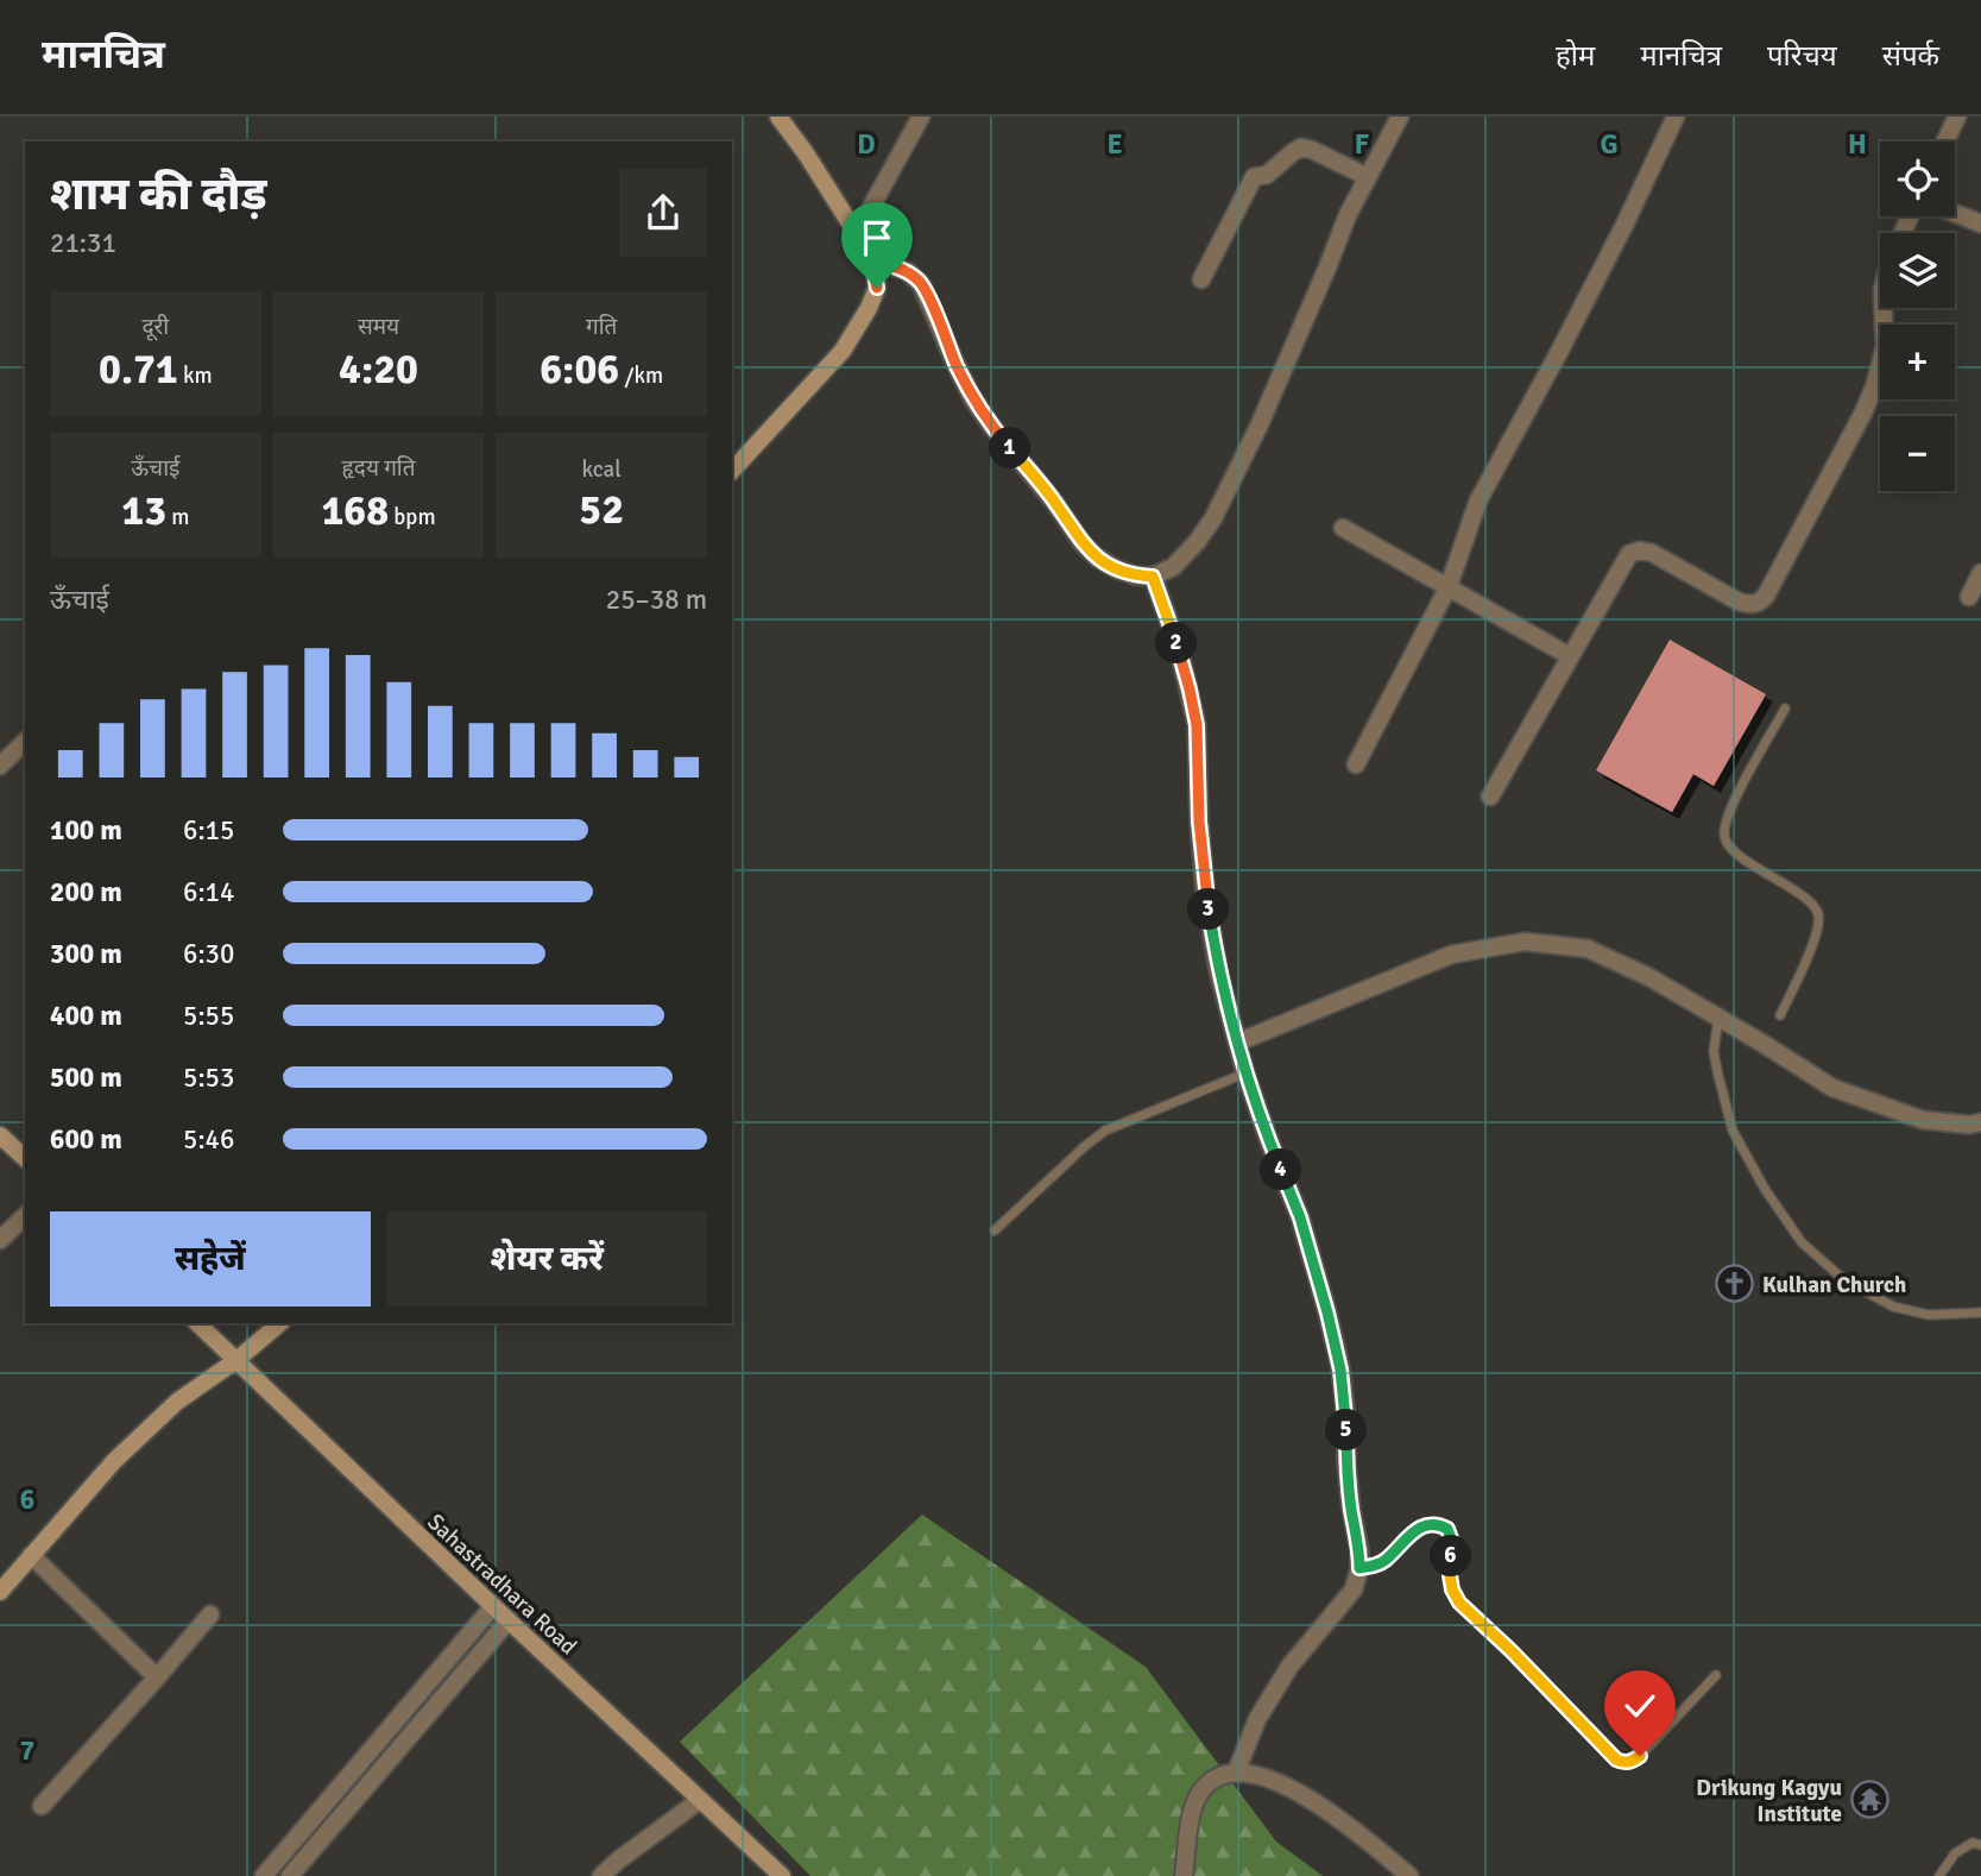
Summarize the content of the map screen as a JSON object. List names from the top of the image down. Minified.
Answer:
{"streets":{"street":["Sahastradhara Road"]},"places":{"church":["Kulhan Church"],"temple":["Drikung Kagyu Institute"]},"page":{"header":"मानचित्र","nav":["होम","मानचित्र","परिचय","संपर्क"],"map_buttons":["+","−"],"heading":["शाम की दौड़","21:31"],"stats":[["दूरी","0.71 km"],["समय","4:20"],["गति","6:06 /km"],["ऊँचाई","13 m"],["हृदय गति","168 bpm"],["kcal","52"]],"pins":["1","2","3","4","5","6"],"chart":["ऊँचाई","25–38 m"],"list":[{"name":"100 m","note":"6:15"},{"name":"200 m","note":"6:14"},{"name":"300 m","note":"6:30"},{"name":"400 m","note":"5:55"},{"name":"500 m","note":"5:53"},{"name":"600 m","note":"5:46"}],"buttons":["सहेजें","शेयर करें"]},"grid":{"columns":["D","E","F","G","H"],"rows":["6","7"]}}
